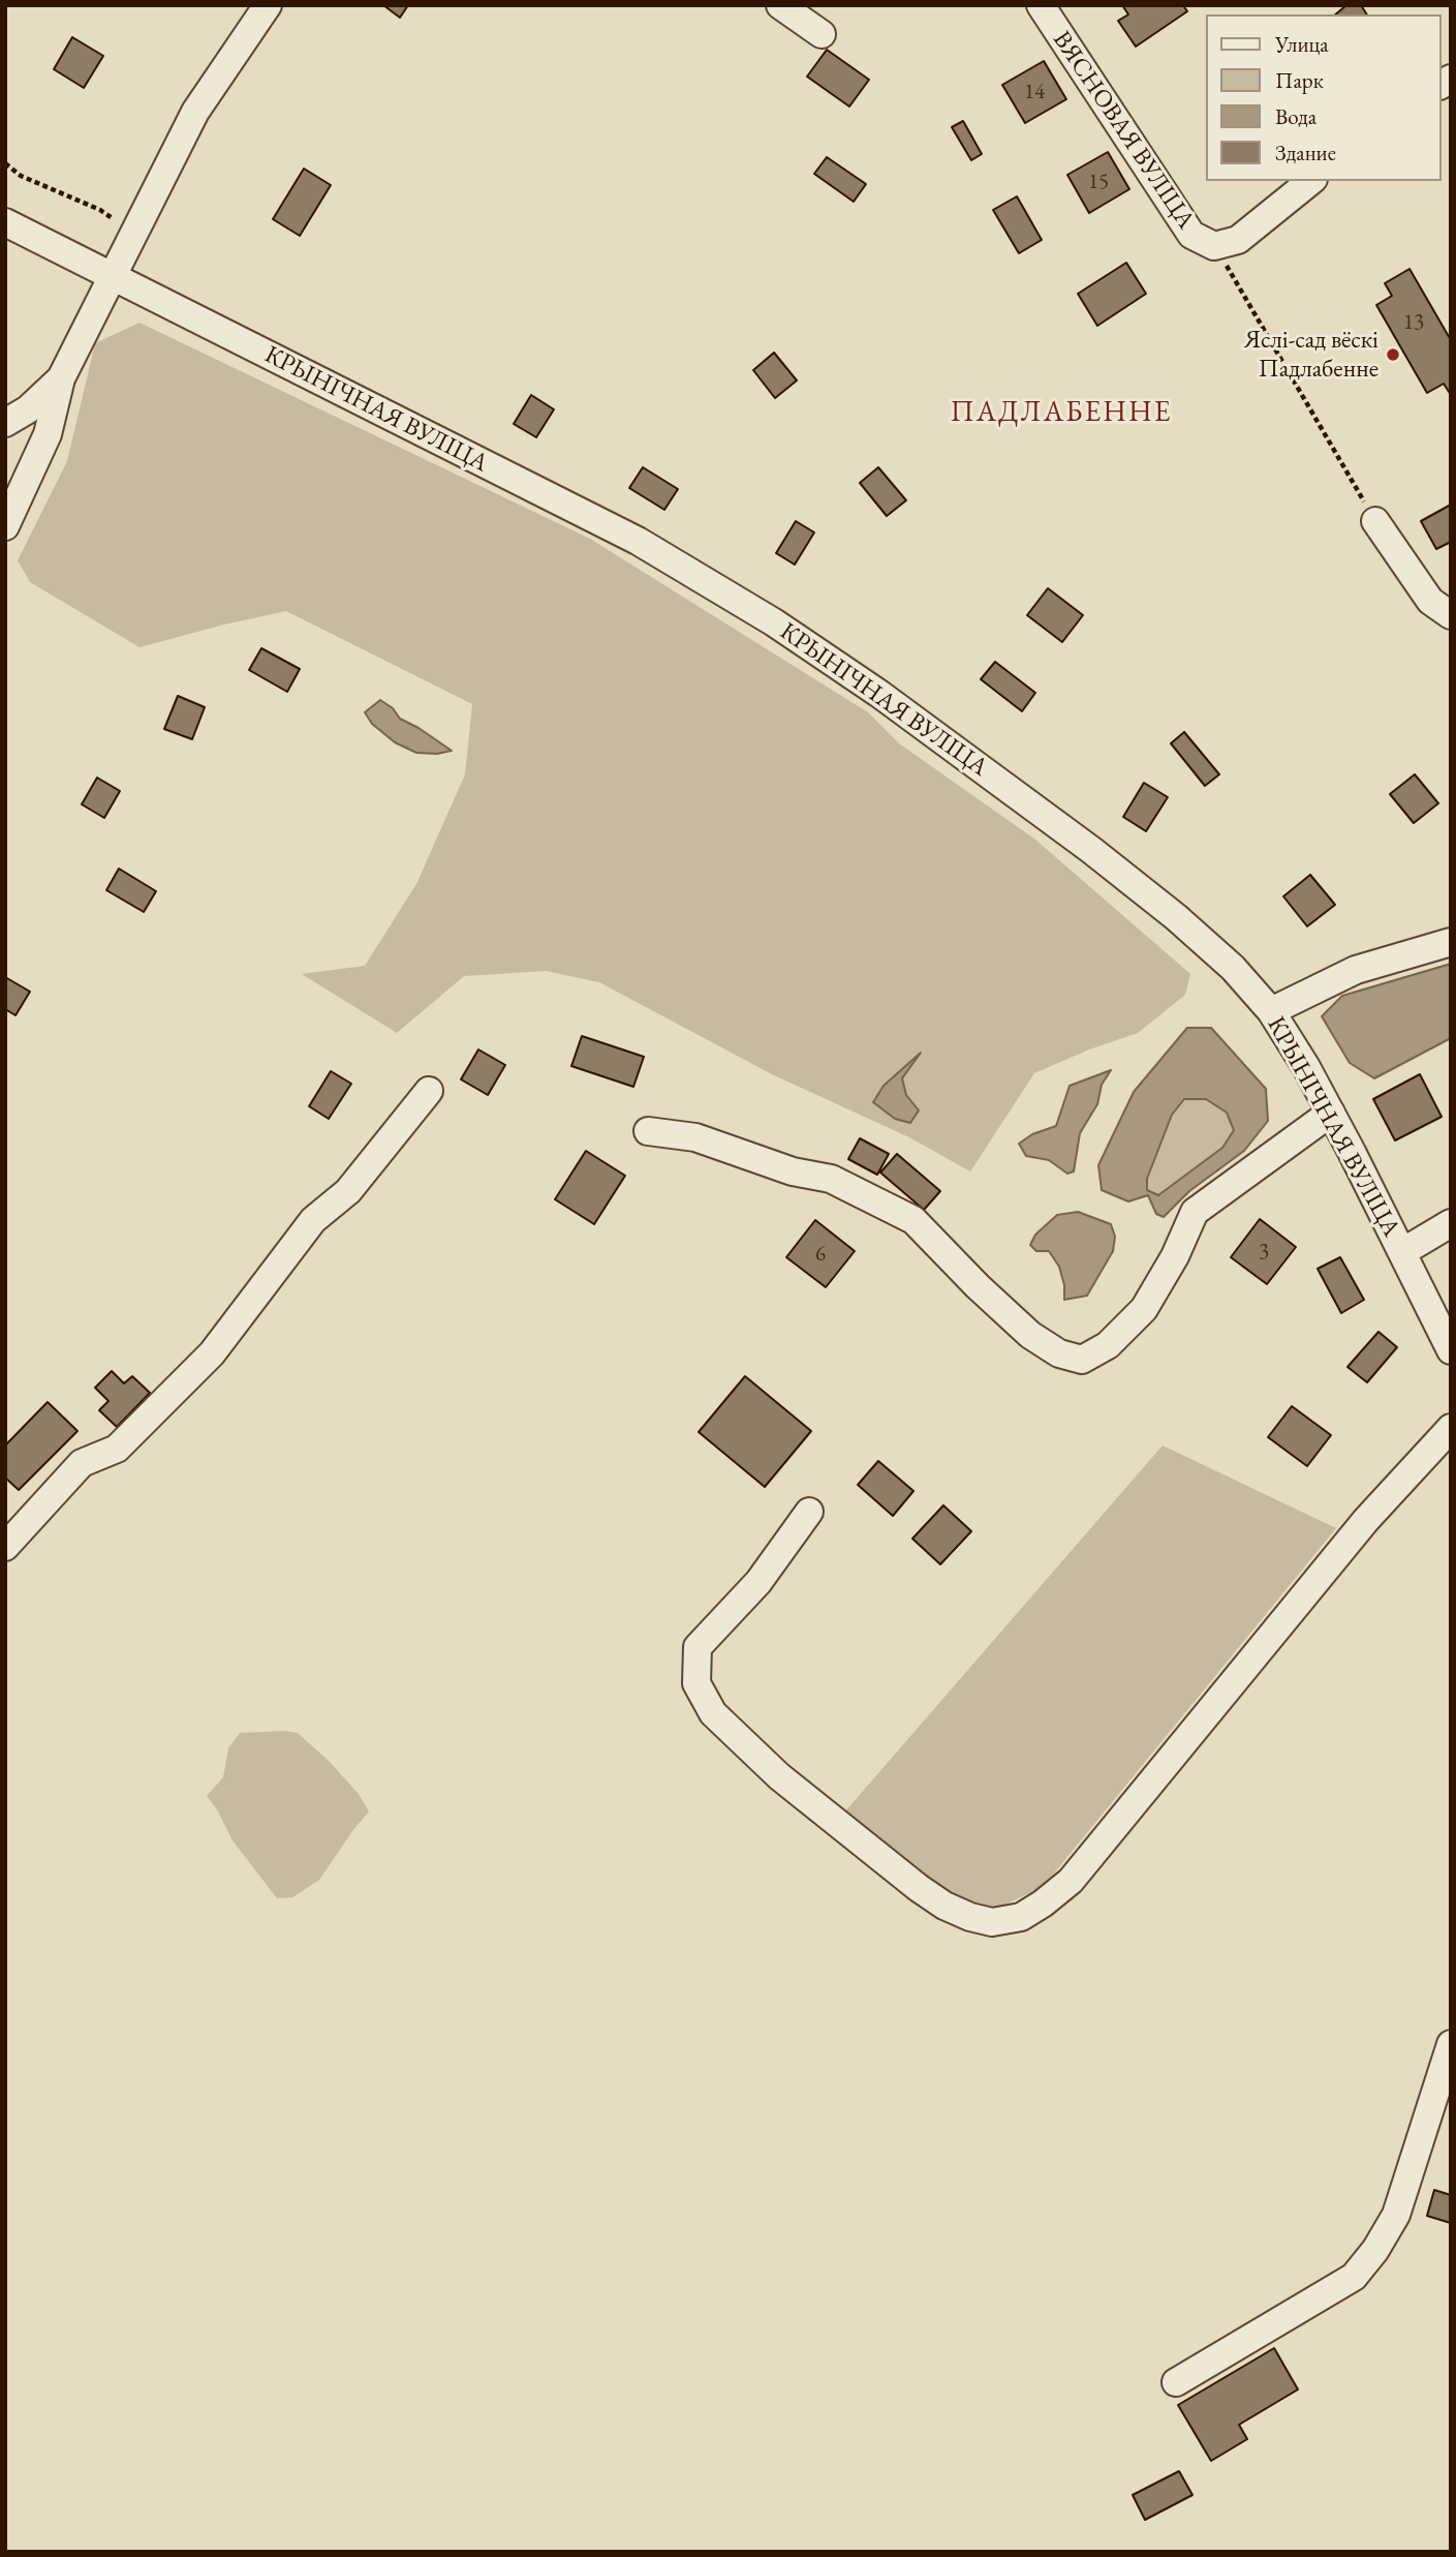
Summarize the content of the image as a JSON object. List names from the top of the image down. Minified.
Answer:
{"streets":{"street":["ВЯСНОВАЯ ВУЛІЦА","КРЫНІЧНАЯ ВУЛІЦА"]},"districts":["ПАДЛАБЕННЕ"],"places":["Яслі-сад вёскі Падлабенне"],"house_numbers":["14","15","13","3","6"],"legend":["Улица","Парк","Вода","Здание"]}
